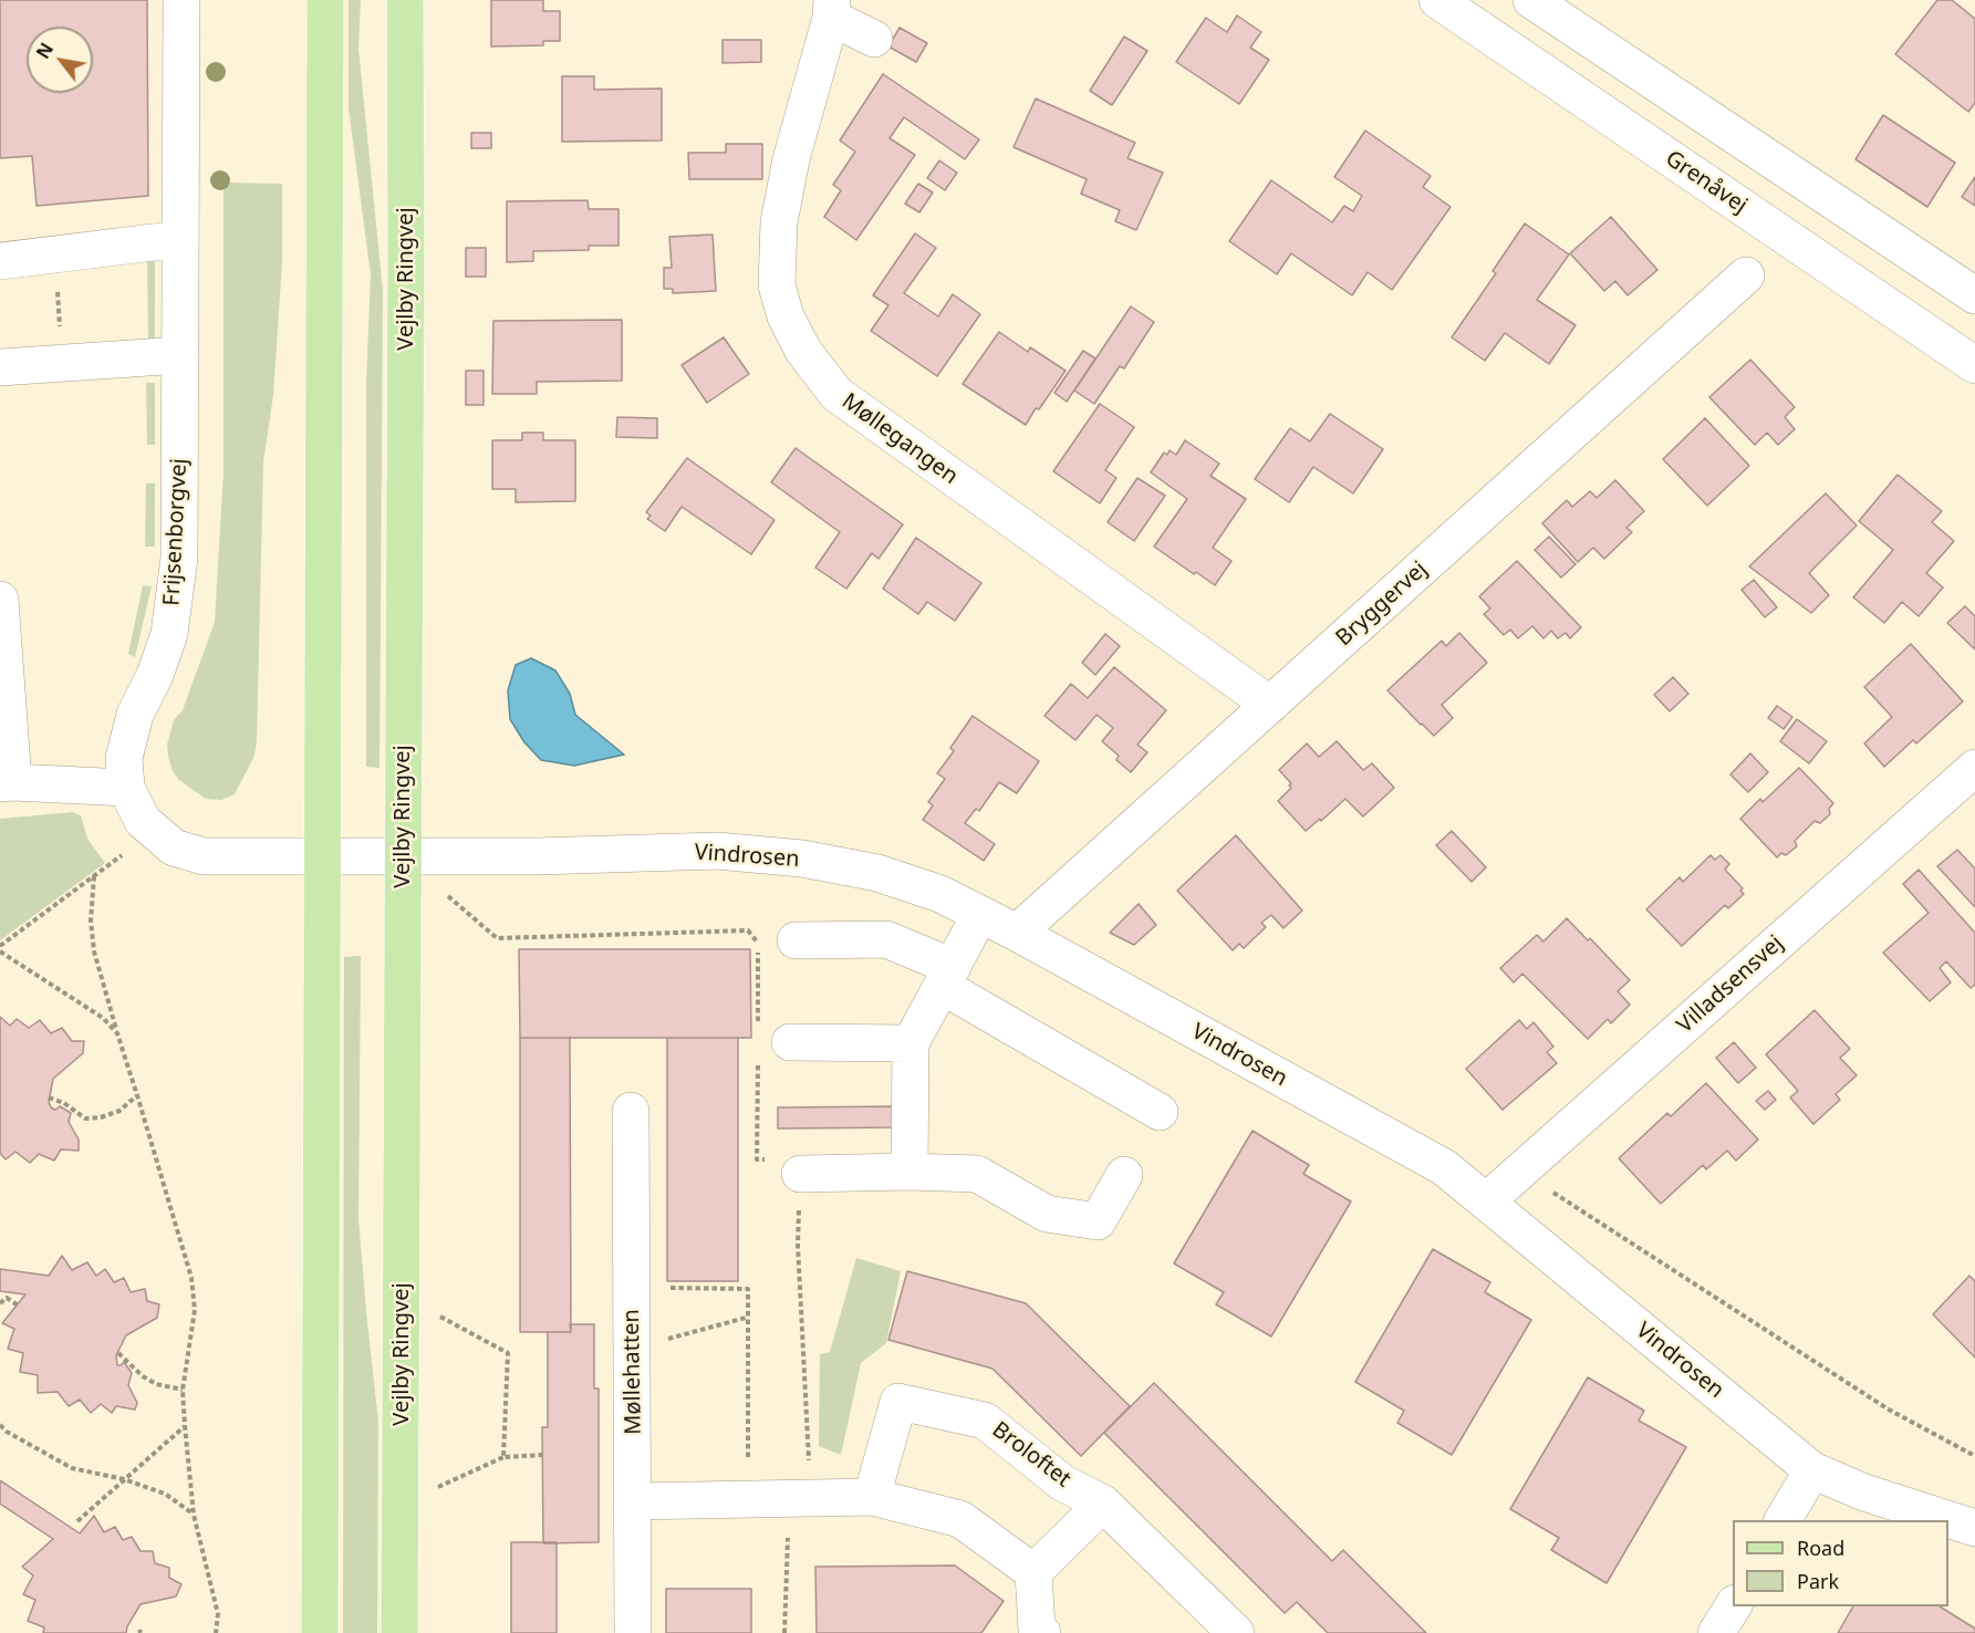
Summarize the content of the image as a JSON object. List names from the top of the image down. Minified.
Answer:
{"streets":{"main road":["Vejlby Ringvej"],"street":["Grenåvej","Møllegangen","Frijsenborgvej","Bryggervej","Vindrosen","Villadsensvej","Møllehatten","Broloftet"]},"crossings":[["Vejlby Ringvej","Frijsenborgvej"],["Vejlby Ringvej","Vindrosen"],["Møllegangen","Bryggervej"],["Frijsenborgvej","Vindrosen"],["Bryggervej","Vindrosen"],["Vindrosen","Villadsensvej"]],"legend":["Road","Park"],"north":"top left"}
